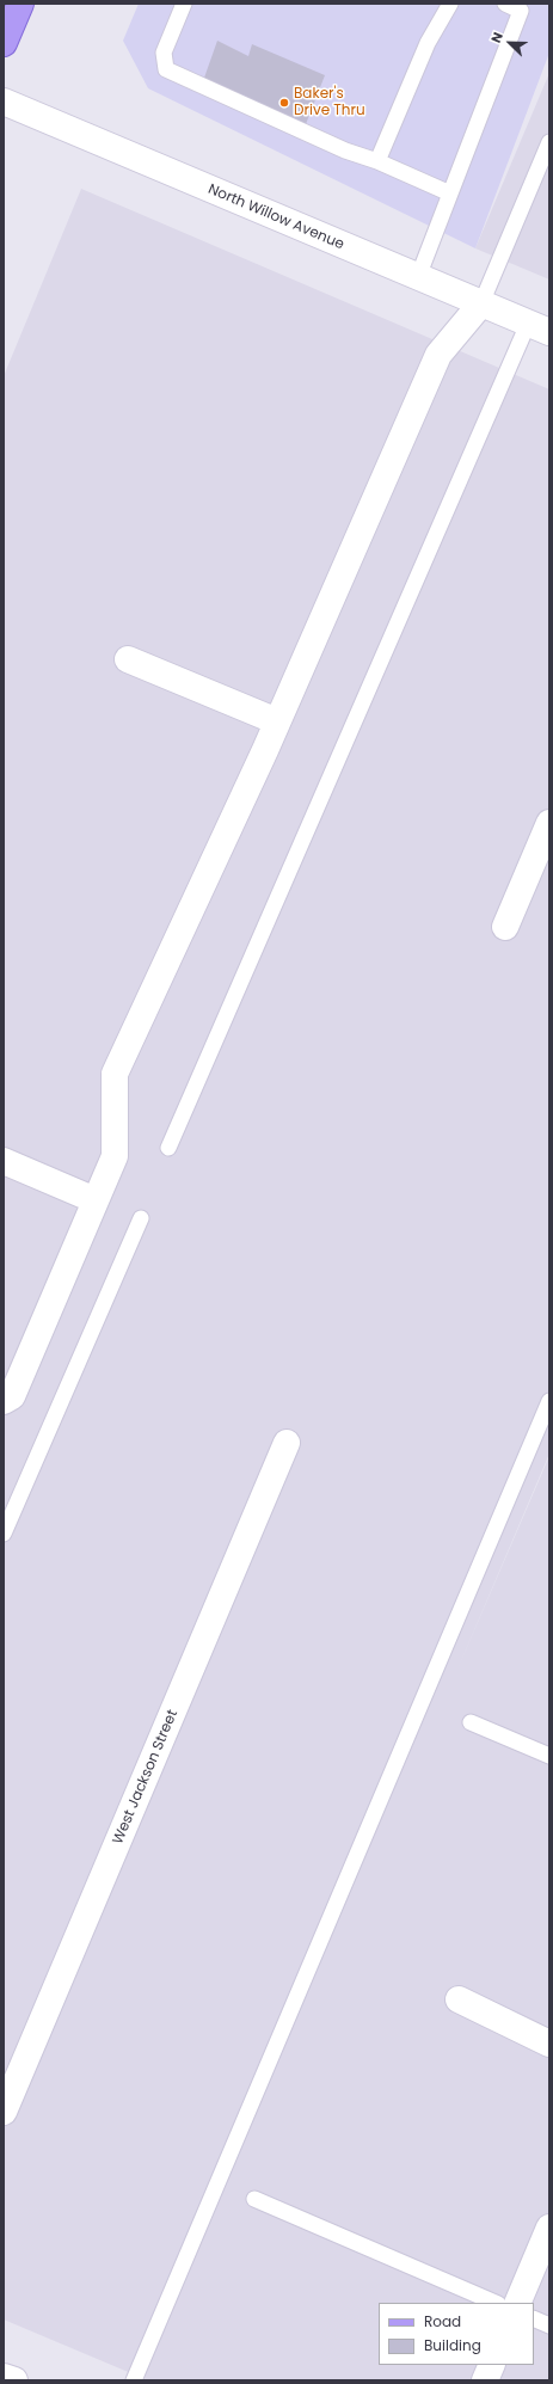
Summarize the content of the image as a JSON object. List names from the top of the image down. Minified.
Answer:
{"streets":{"street":["North Willow Avenue","West Jackson Street"]},"places":["Baker's Drive Thru"],"legend":["Road","Building"],"north":"top left"}
